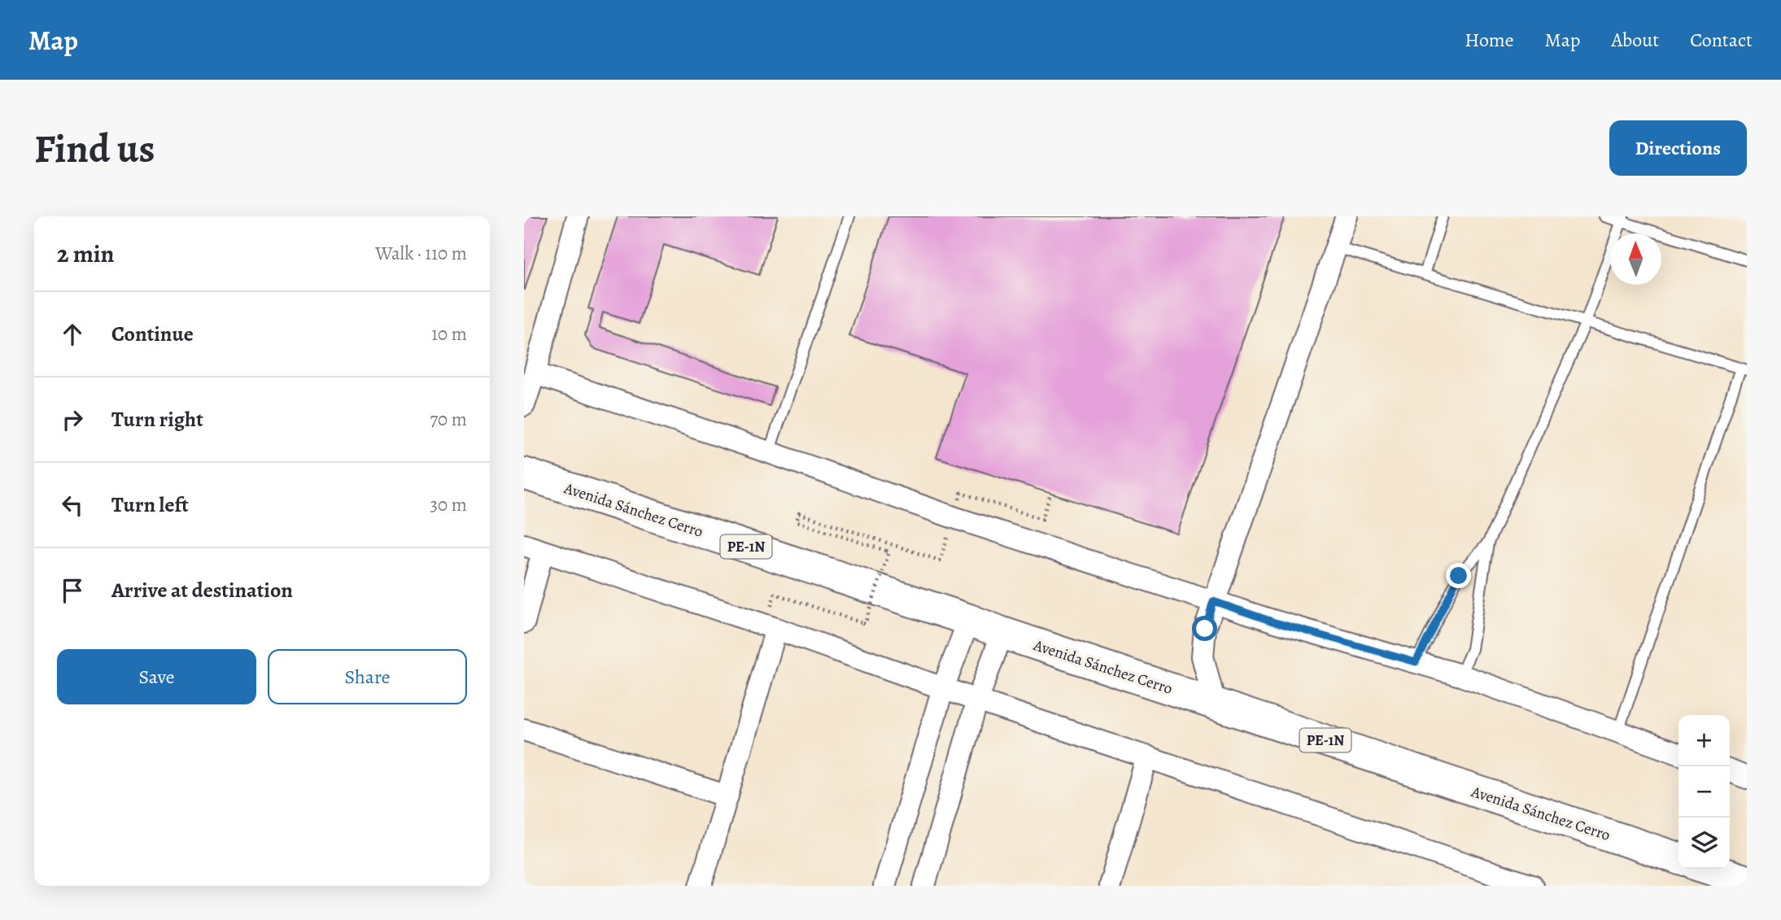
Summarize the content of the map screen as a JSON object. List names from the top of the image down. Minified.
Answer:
{"streets":{"highway":["Avenida Sánchez Cerro","PE-1N"]},"north":"top","page":{"header":"Map","nav":["Home","Map","About","Contact"],"buttons":["Directions",["Save","Share"]],"title":"Find us","heading":["2 min","Walk · 110 m"],"list":[["Continue","10 m"],["Turn right","70 m"],["Turn left","30 m"],"Arrive at destination"],"map_buttons":["+","−"]}}
